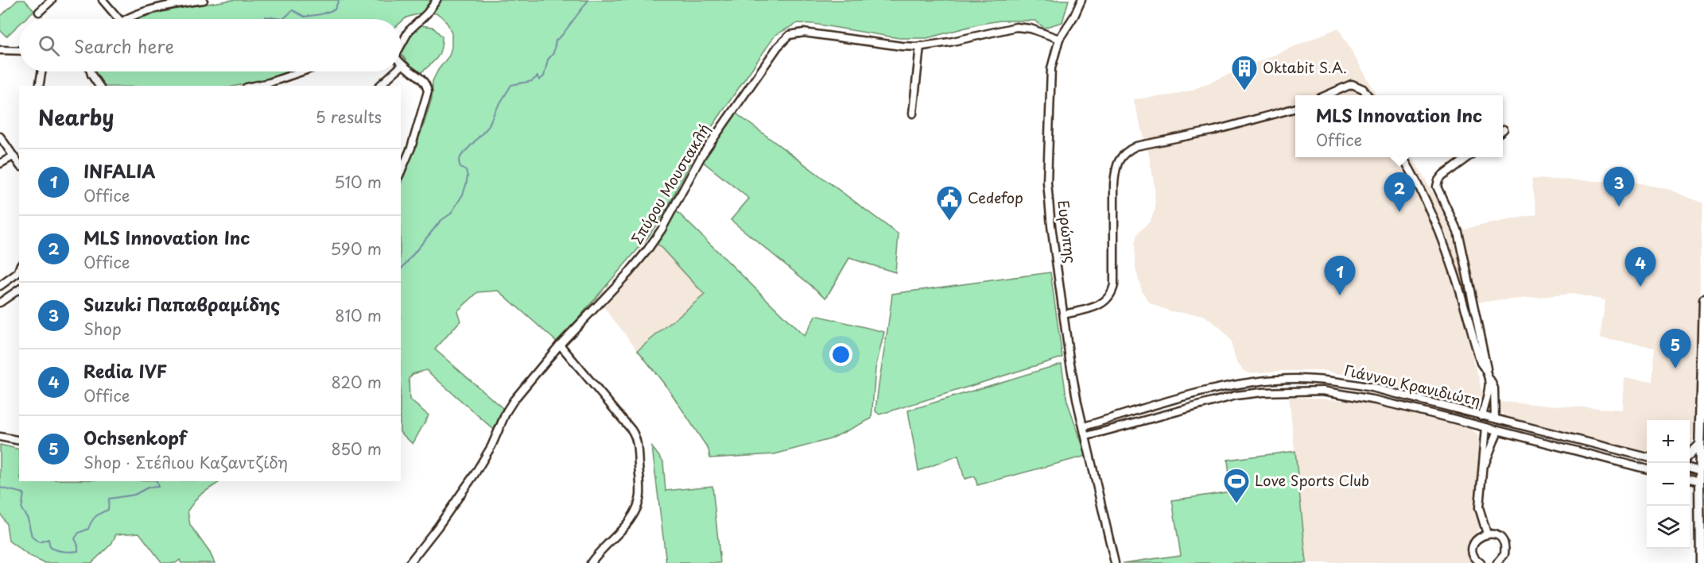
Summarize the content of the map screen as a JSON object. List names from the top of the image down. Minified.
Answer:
{"streets":{"street":["Σπύρου Μουστακλή","Ευρώπης","Γιάννου Κρανιδιώτη"]},"crossings":[["Σπύρου Μουστακλή","Ευρώπης"],["Ευρώπης","Γιάννου Κρανιδιώτη"]],"places":{"building":["Oktabit S.A."],"public building":["Cedefop"],"sports":["Love Sports Club"]},"page":{"search":"Search here","heading":["Nearby","5 results"],"popup":["MLS Innovation Inc","Office"],"list":[{"mark":"1","name":"INFALIA","note":"Office","value":"510 m"},{"mark":"2","name":"MLS Innovation Inc","note":"Office","value":"590 m"},{"mark":"3","name":"Suzuki Παπαβραμίδης","note":"Shop","value":"810 m"},{"mark":"4","name":"Redia IVF","note":"Office","value":"820 m"},{"mark":"5","name":"Ochsenkopf","note":"Shop · Στέλιου Καζαντζίδη","value":"850 m"}],"pins":["3","2","4","1","5"],"map_buttons":["+","−"]}}
